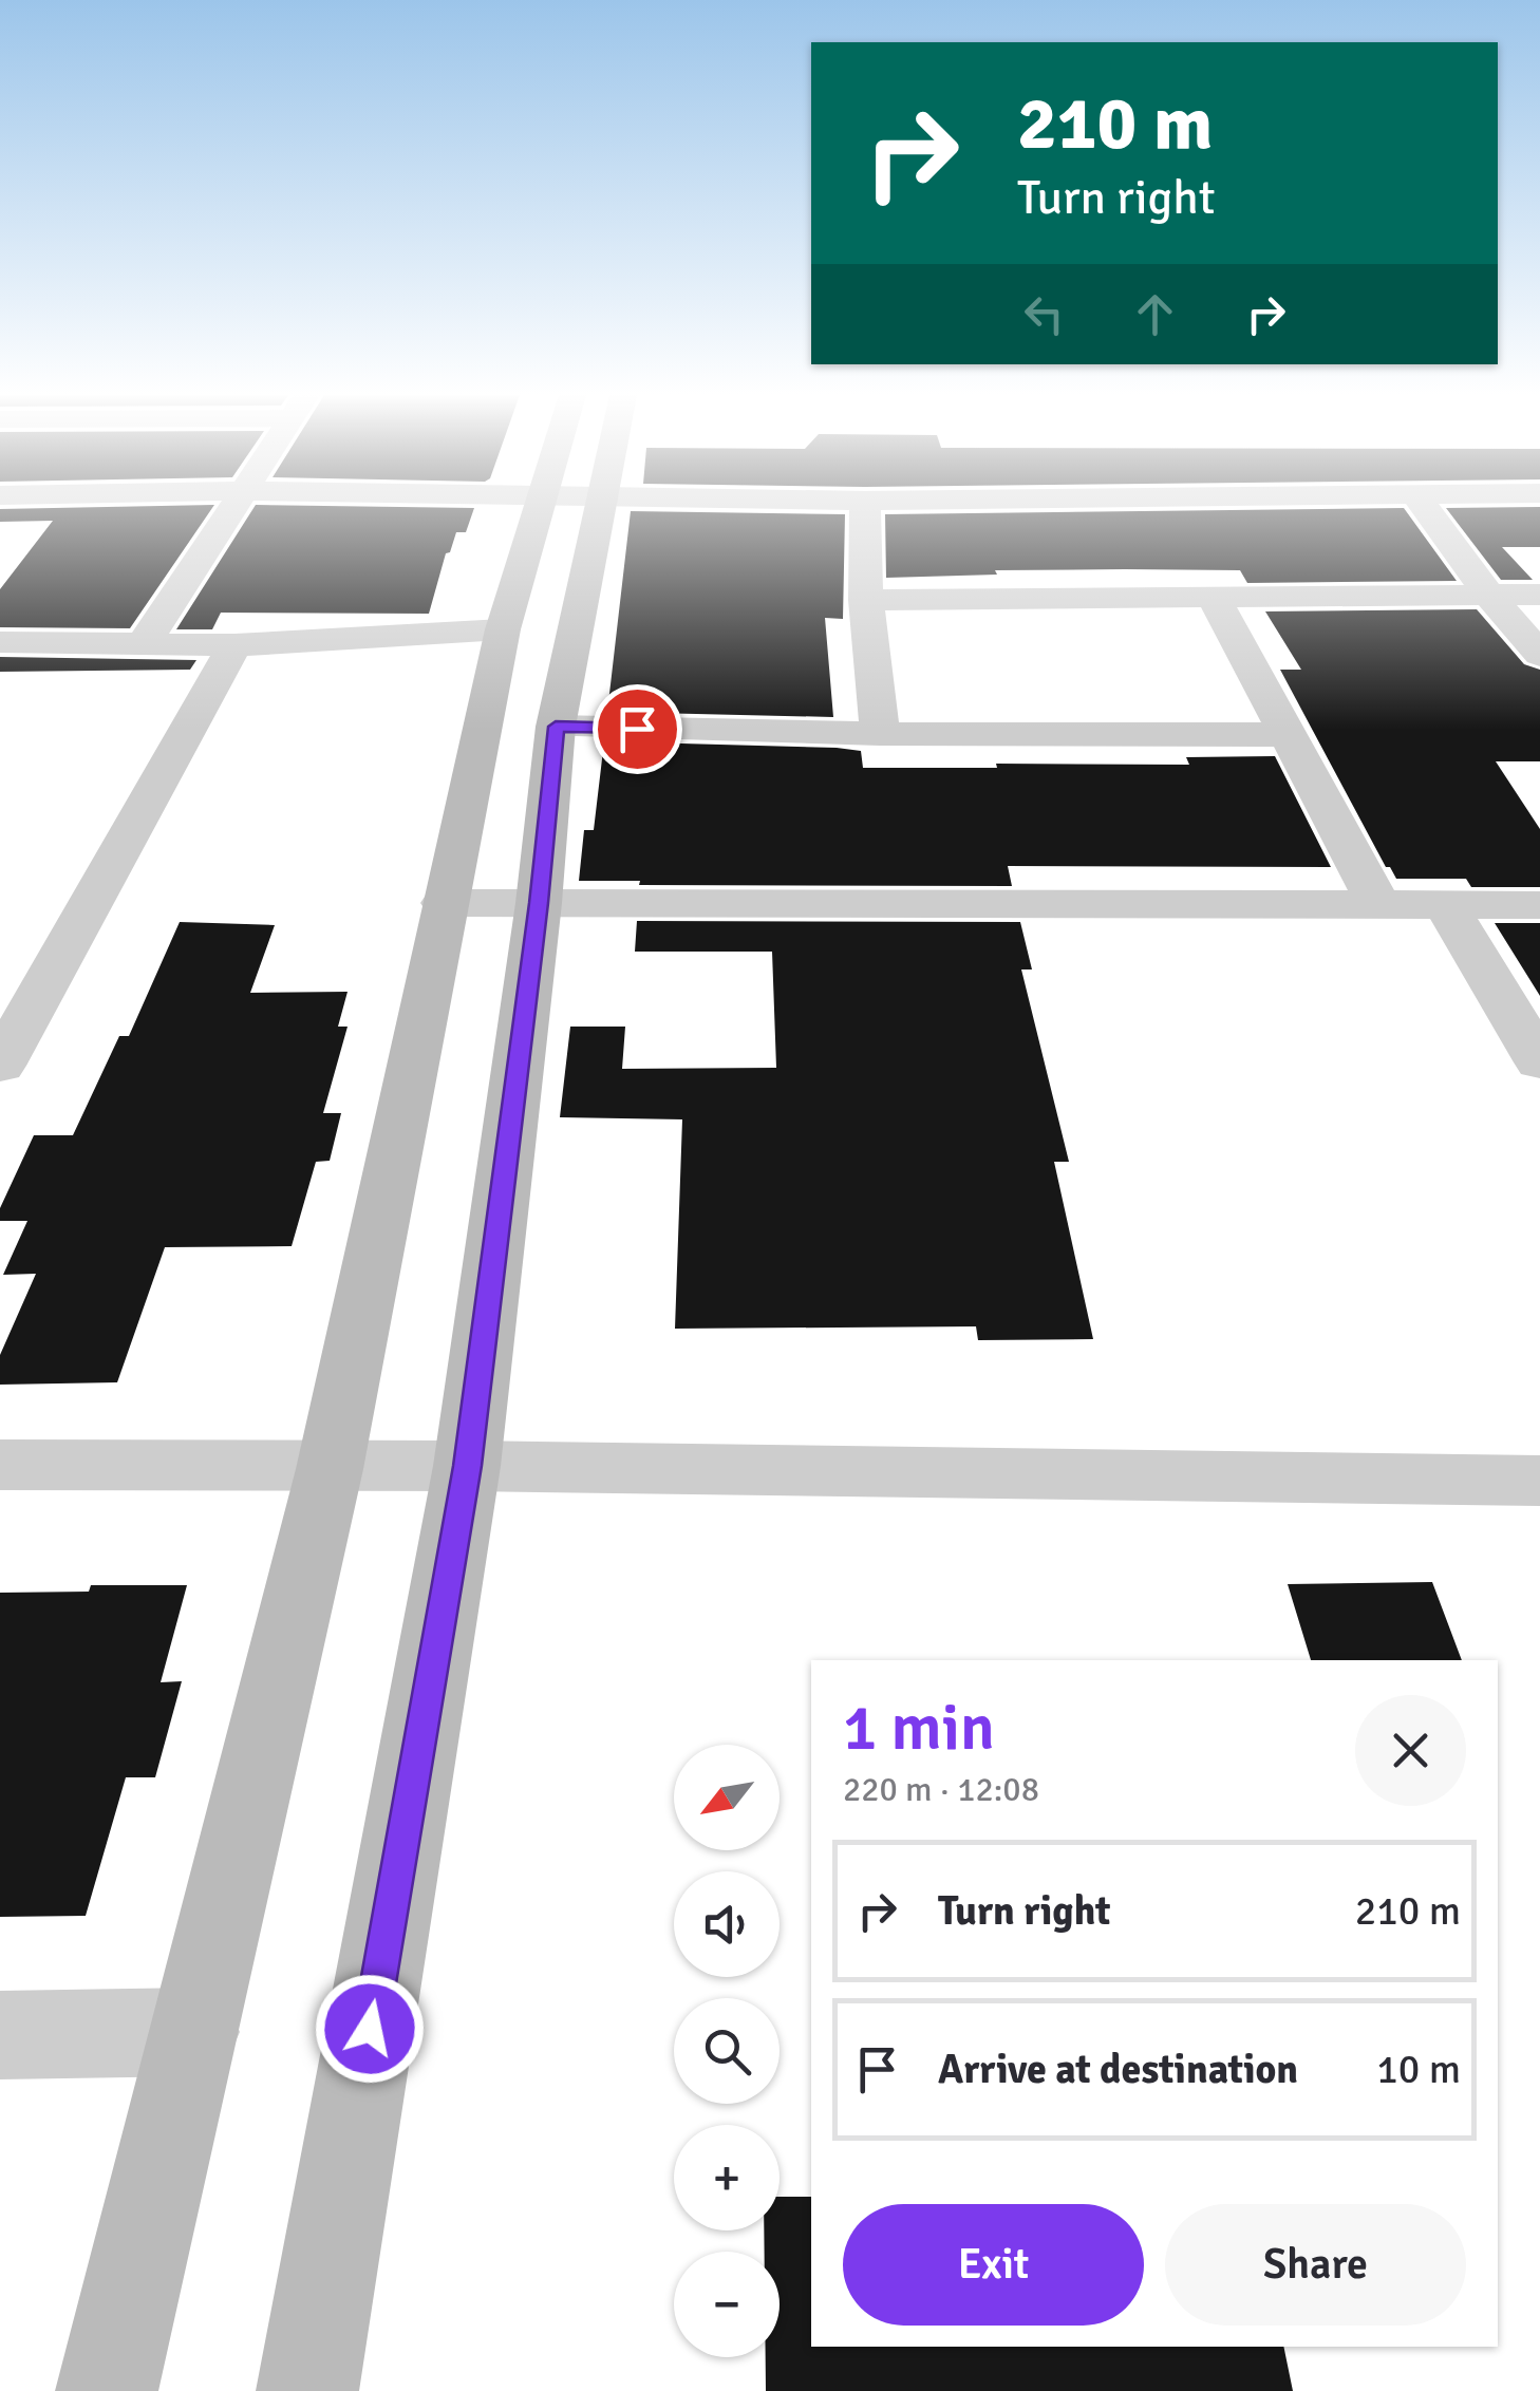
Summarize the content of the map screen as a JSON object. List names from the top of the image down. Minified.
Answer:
{"north":"bottom left","page":{"turn":["210 m","Turn right"],"heading":["1 min","220 m · 12:08"],"map_buttons":["+","−"],"list":[{"name":"Turn right","value":"210 m"},{"name":"Arrive at destination","value":"10 m"}],"buttons":["Exit","Share"]}}
